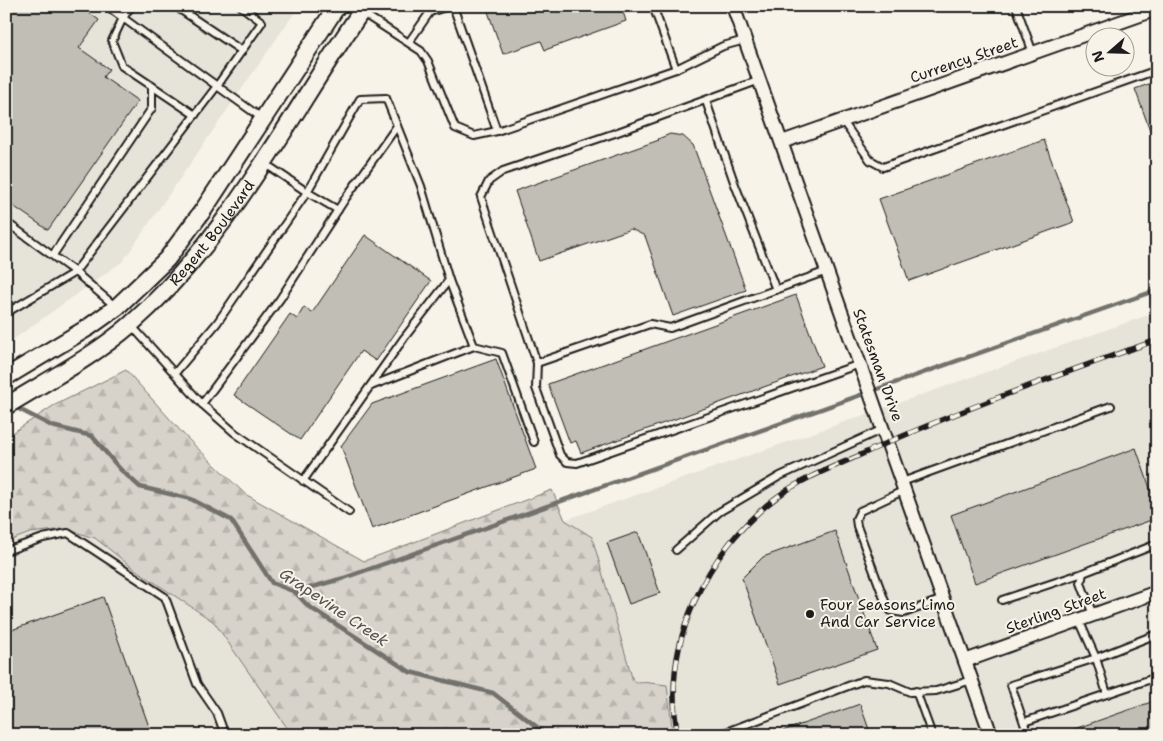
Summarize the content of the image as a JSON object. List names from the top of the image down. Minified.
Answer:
{"streets":{"street":["Currency Street","Regent Boulevard","Statesman Drive","Sterling Street"]},"crossings":[["Currency Street","Statesman Drive"],["Statesman Drive","Sterling Street"]],"water":["Grapevine Creek"],"places":["Four Seasons Limo And Car Service"],"north":"left"}
